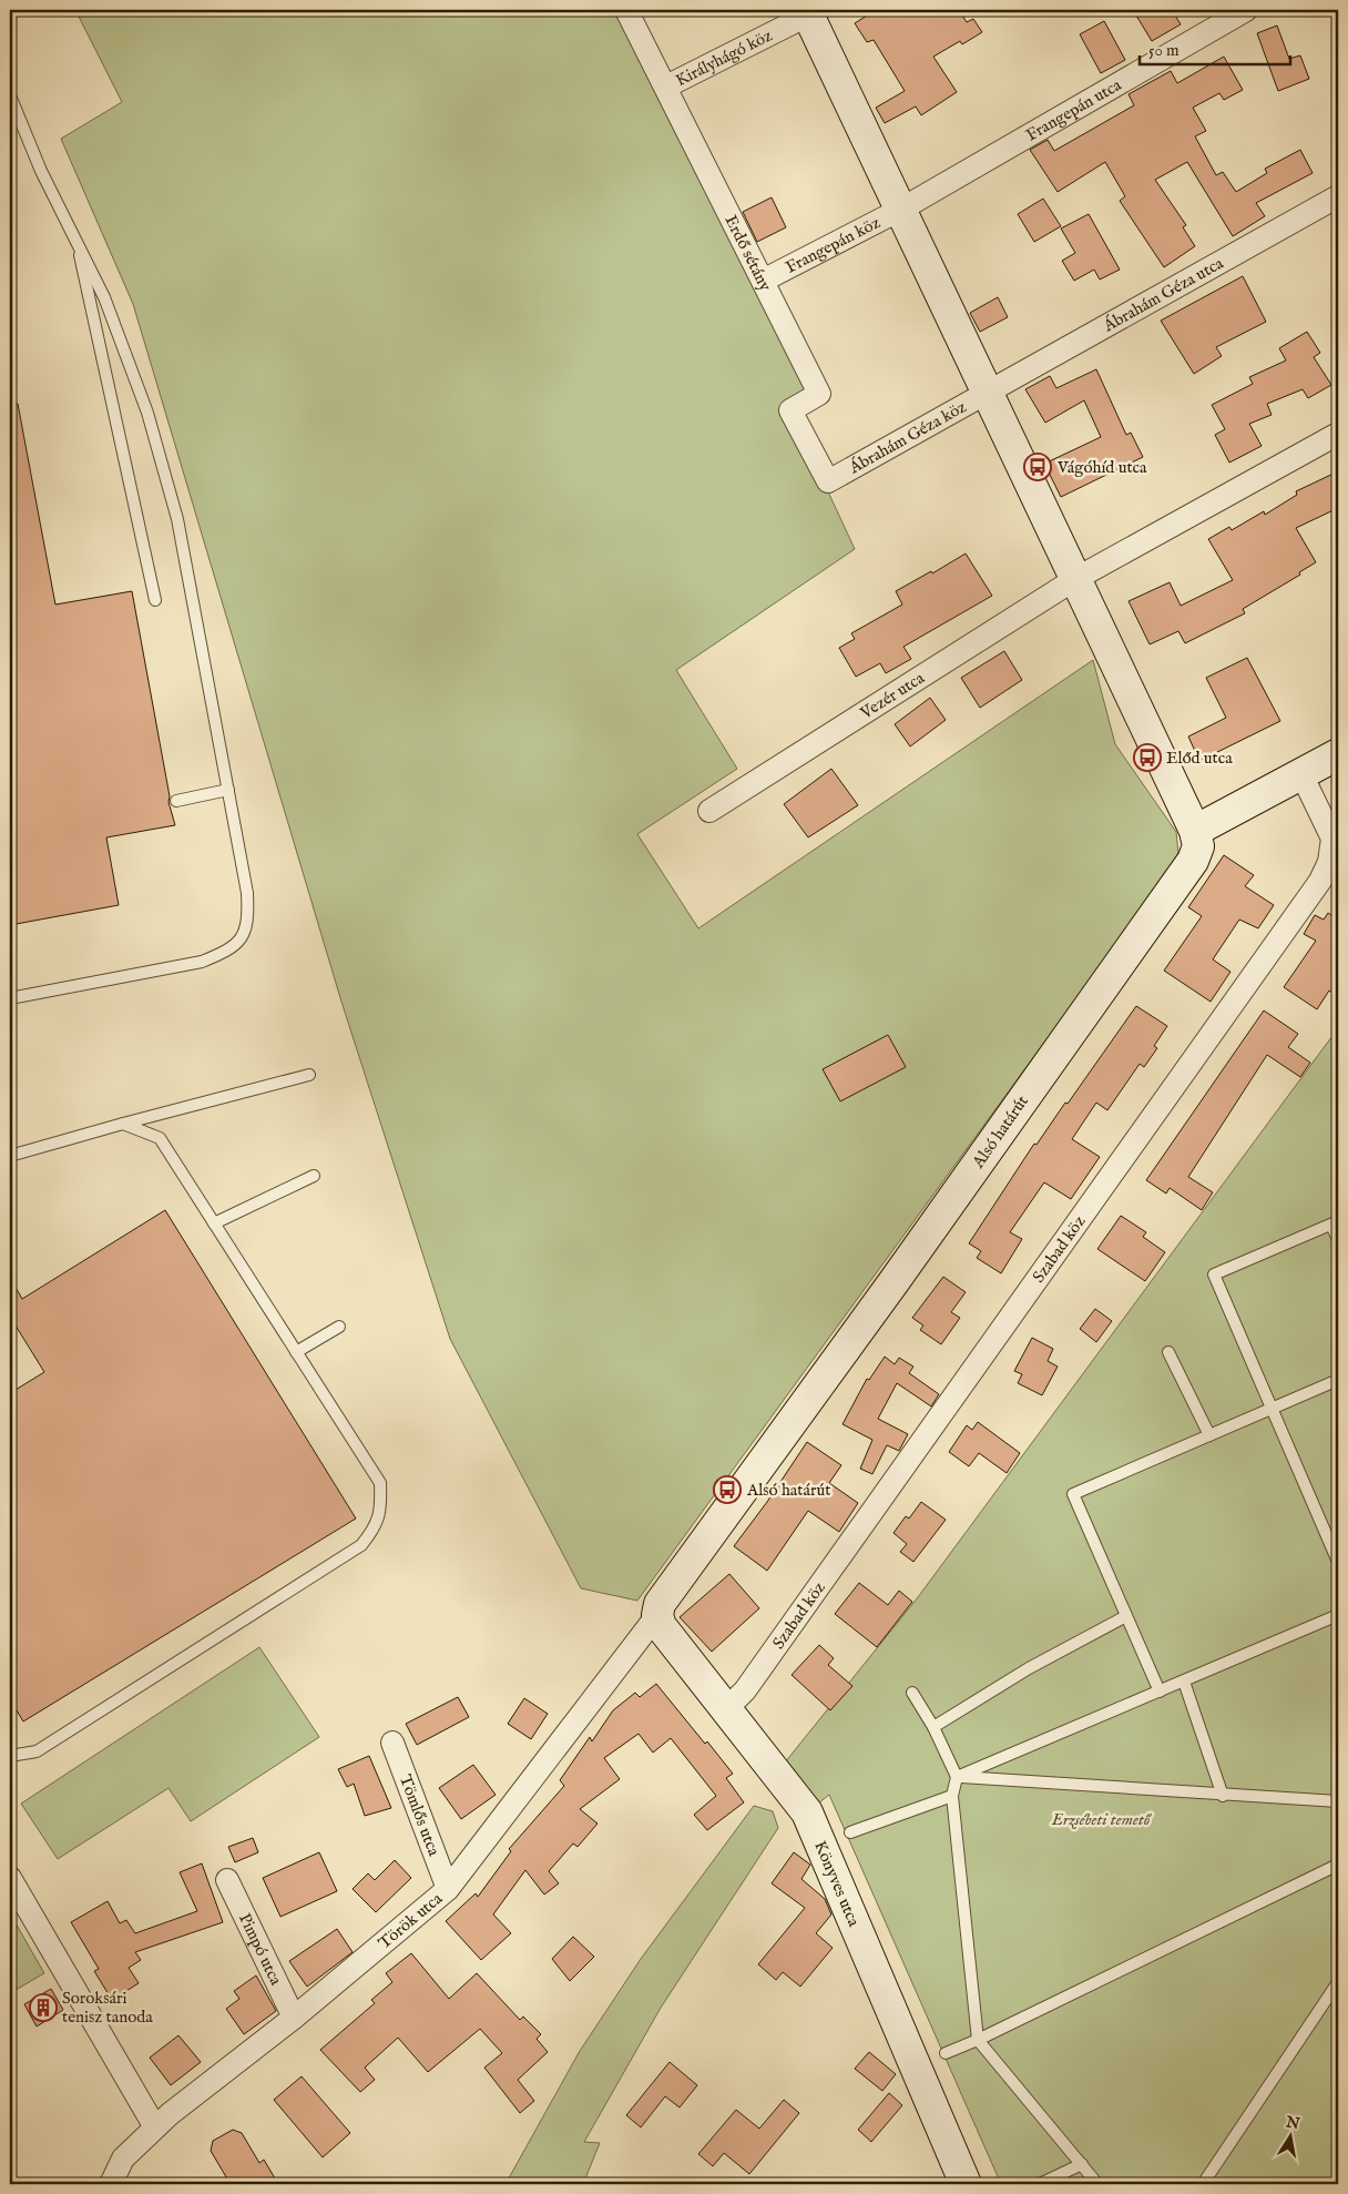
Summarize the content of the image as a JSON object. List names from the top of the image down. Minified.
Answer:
{"streets":{"street":["Királyhágó köz","Frangepán utca","Frangepán köz","Erdő sétány","Ábrahám Géza utca","Ábrahám Géza köz","Vezér utca","Alsó határút","Szabad köz","Tömlős utca","Könyves utca","Török utca","Pimpó utca"]},"crossings":[["Királyhágó köz","Erdő sétány"],["Frangepán utca","Frangepán köz"],["Frangepán köz","Erdő sétány"],["Erdő sétány","Ábrahám Géza köz"],["Ábrahám Géza utca","Ábrahám Géza köz"],["Alsó határút","Könyves utca"],["Alsó határút","Török utca"],["Szabad köz","Könyves utca"],["Tömlős utca","Török utca"],["Könyves utca","Török utca"],["Török utca","Pimpó utca"]],"parks":["Erzsébeti temető"],"places":{"bus stop":["Vágóhíd utca","Előd utca","Alsó határút"],"building":["Soroksári tenisz tanoda"]},"scale_bar":"50 m","north":"top"}
